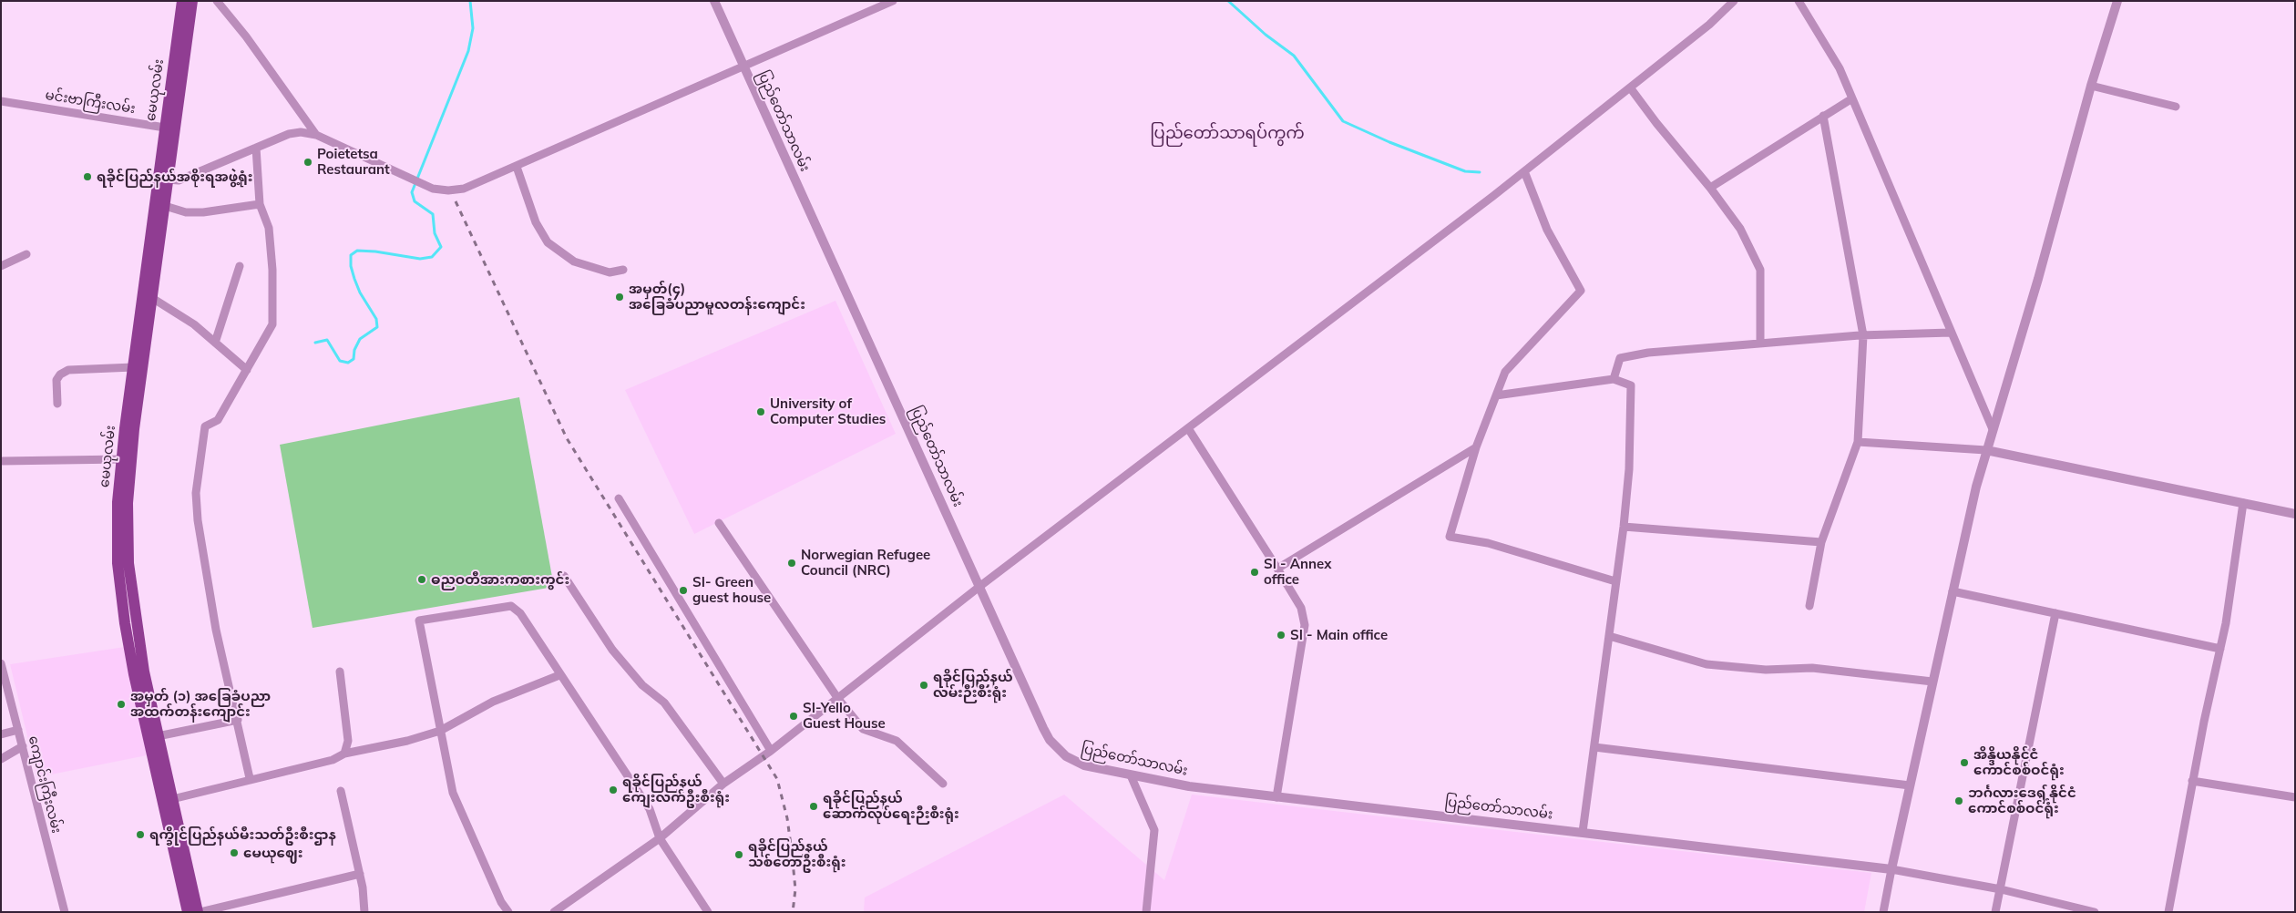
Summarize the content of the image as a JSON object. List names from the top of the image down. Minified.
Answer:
{"streets":{"main road":["မေယုလမ်း"],"street":["မင်းဗာကြီးလမ်း","ပြည်တော်သာလမ်း","ကျောင်းကြီးလမ်း"]},"crossings":[["မေယုလမ်း","မင်းဗာကြီးလမ်း"]],"districts":["ပြည်တော်သာရပ်ကွက်"],"places":["Poietetsa Restaurant","ရခိုင်ပြည်နယ်အစိုးရအဖွဲ့ရုံး","အမှတ်(၄) အခြေခံပညာမူလတန်းကျောင်း","University of Computer Studies","Norwegian Refugee Council (NRC)","SI - Annex office","ဓညဝတီအားကစားကွင်း","SI- Green guest house","SI - Main office","ရခိုင်ပြည်နယ် လမ်းဉီးစီးရုံး","အမှတ် (၁) အခြေခံပညာ အထက်တန်းကျောင်း","SI-Yello Guest House","အိန္ဒိယနိုင်ငံ ကောင်စစ်ဝင်ရုံး","ရခိုင်ပြည်နယ် ကျေးလက်ဦးစီးရုံး","ဘင်္ဂလားဒေရှ့်နိုင်ငံ ကောင်စစ်ဝင်ရုံး","ရခိုင်ပြည်နယ် ဆောက်လုပ်ရေးဉီးစီးရုံး","ရက္ခိုင်ပြည်နယ်မီးသတ်ဦးစီးဌာန","မေယုဈေး","ရခိုင်ပြည်နယ် သစ်တောဦးစီးရုံး"]}
